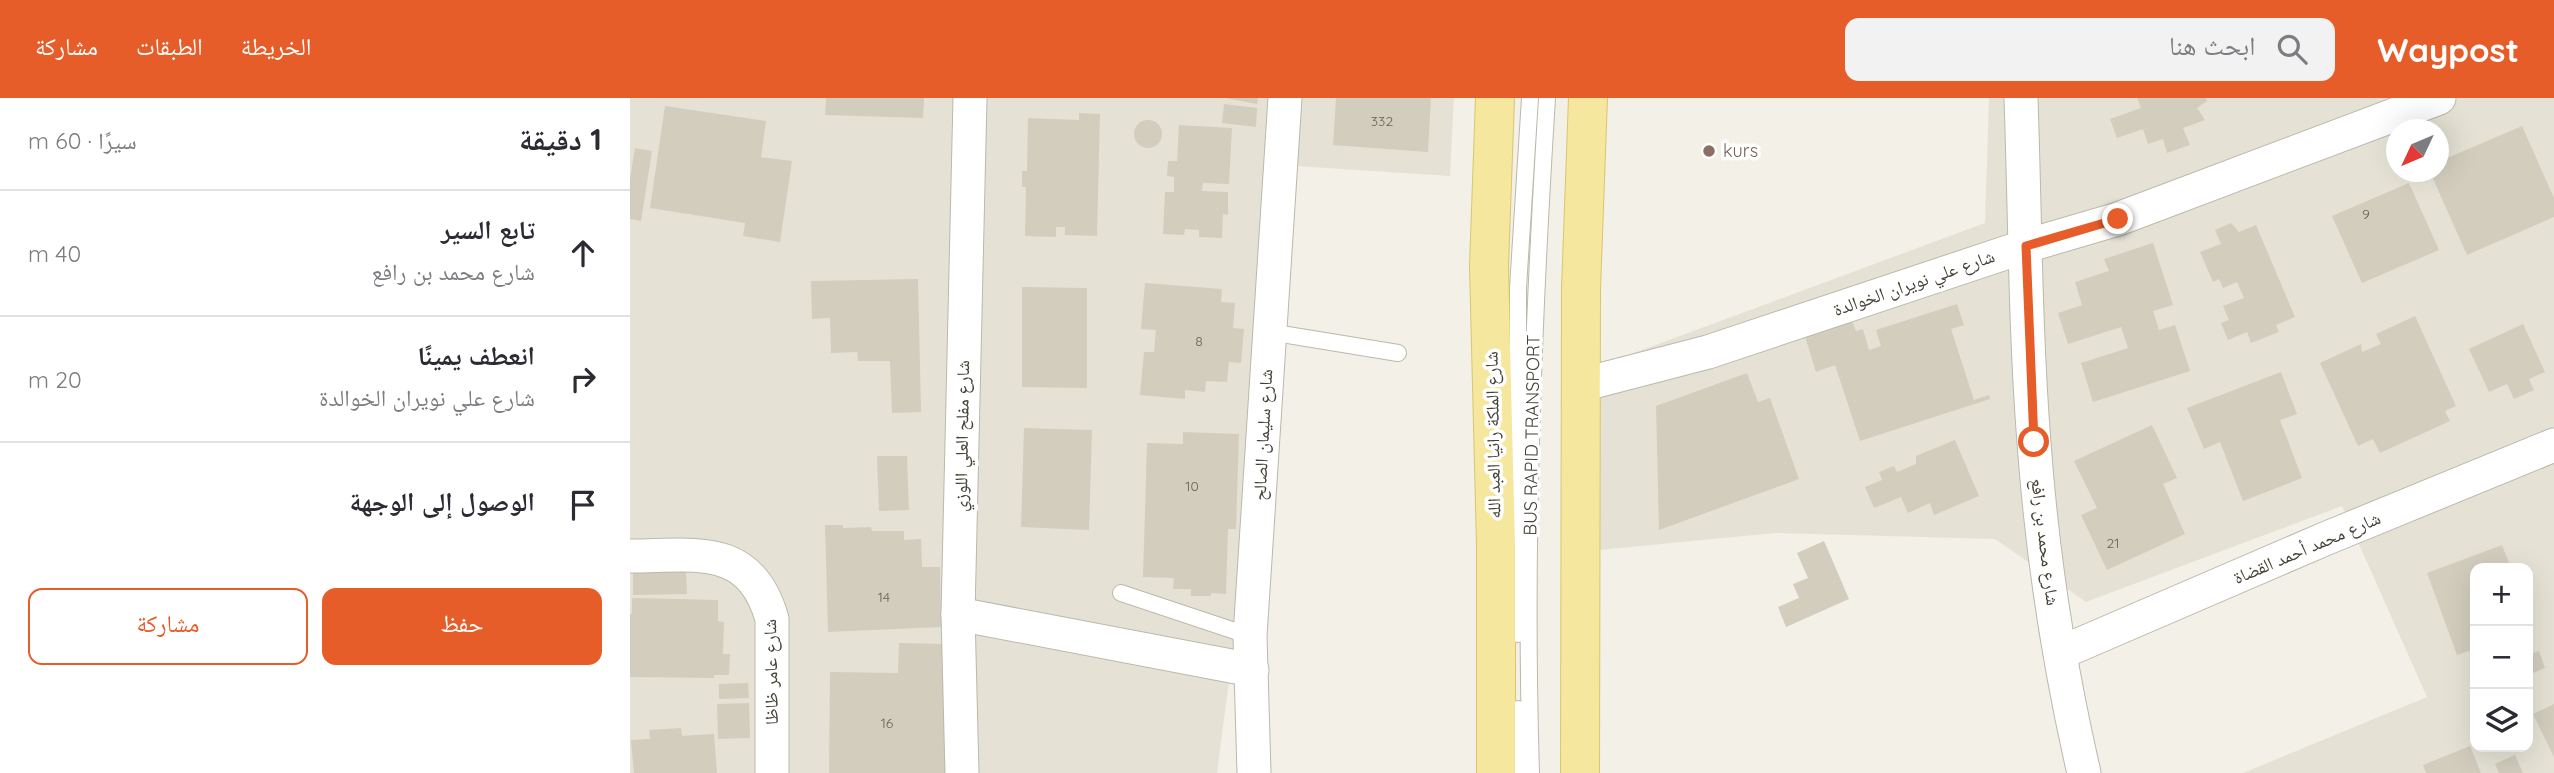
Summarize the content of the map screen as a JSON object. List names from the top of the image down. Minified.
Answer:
{"streets":{"main road":["شارع الملكة رانيا العبد الله"],"street":["شارع علي نويران الخوالدة","شارع سليمان الصالح","شارع مفلح العلي اللوزي","شارع محمد بن رافع","شارع محمد أحمد القضاة","شارع عامر ظاظا"],"lane":["BUS RAPID TRANSPORT"]},"crossings":[["شارع علي نويران الخوالدة","شارع محمد بن رافع"],["شارع محمد بن رافع","شارع محمد أحمد القضاة"]],"places":["kurs"],"house_numbers":["332","9","8","10","21","14","16"],"north":"bottom left","page":{"header":"Waypost","search":"ابحث هنا","nav":["الخريطة","الطبقات","مشاركة"],"heading":["1 دقيقة","سيرًا · 60 m"],"list":[["تابع السير","شارع محمد بن رافع","40 m"],["انعطف يمينًا","شارع علي نويران الخوالدة","20 m"],"الوصول إلى الوجهة"],"map_buttons":["+","−"],"buttons":["حفظ","مشاركة"]}}
